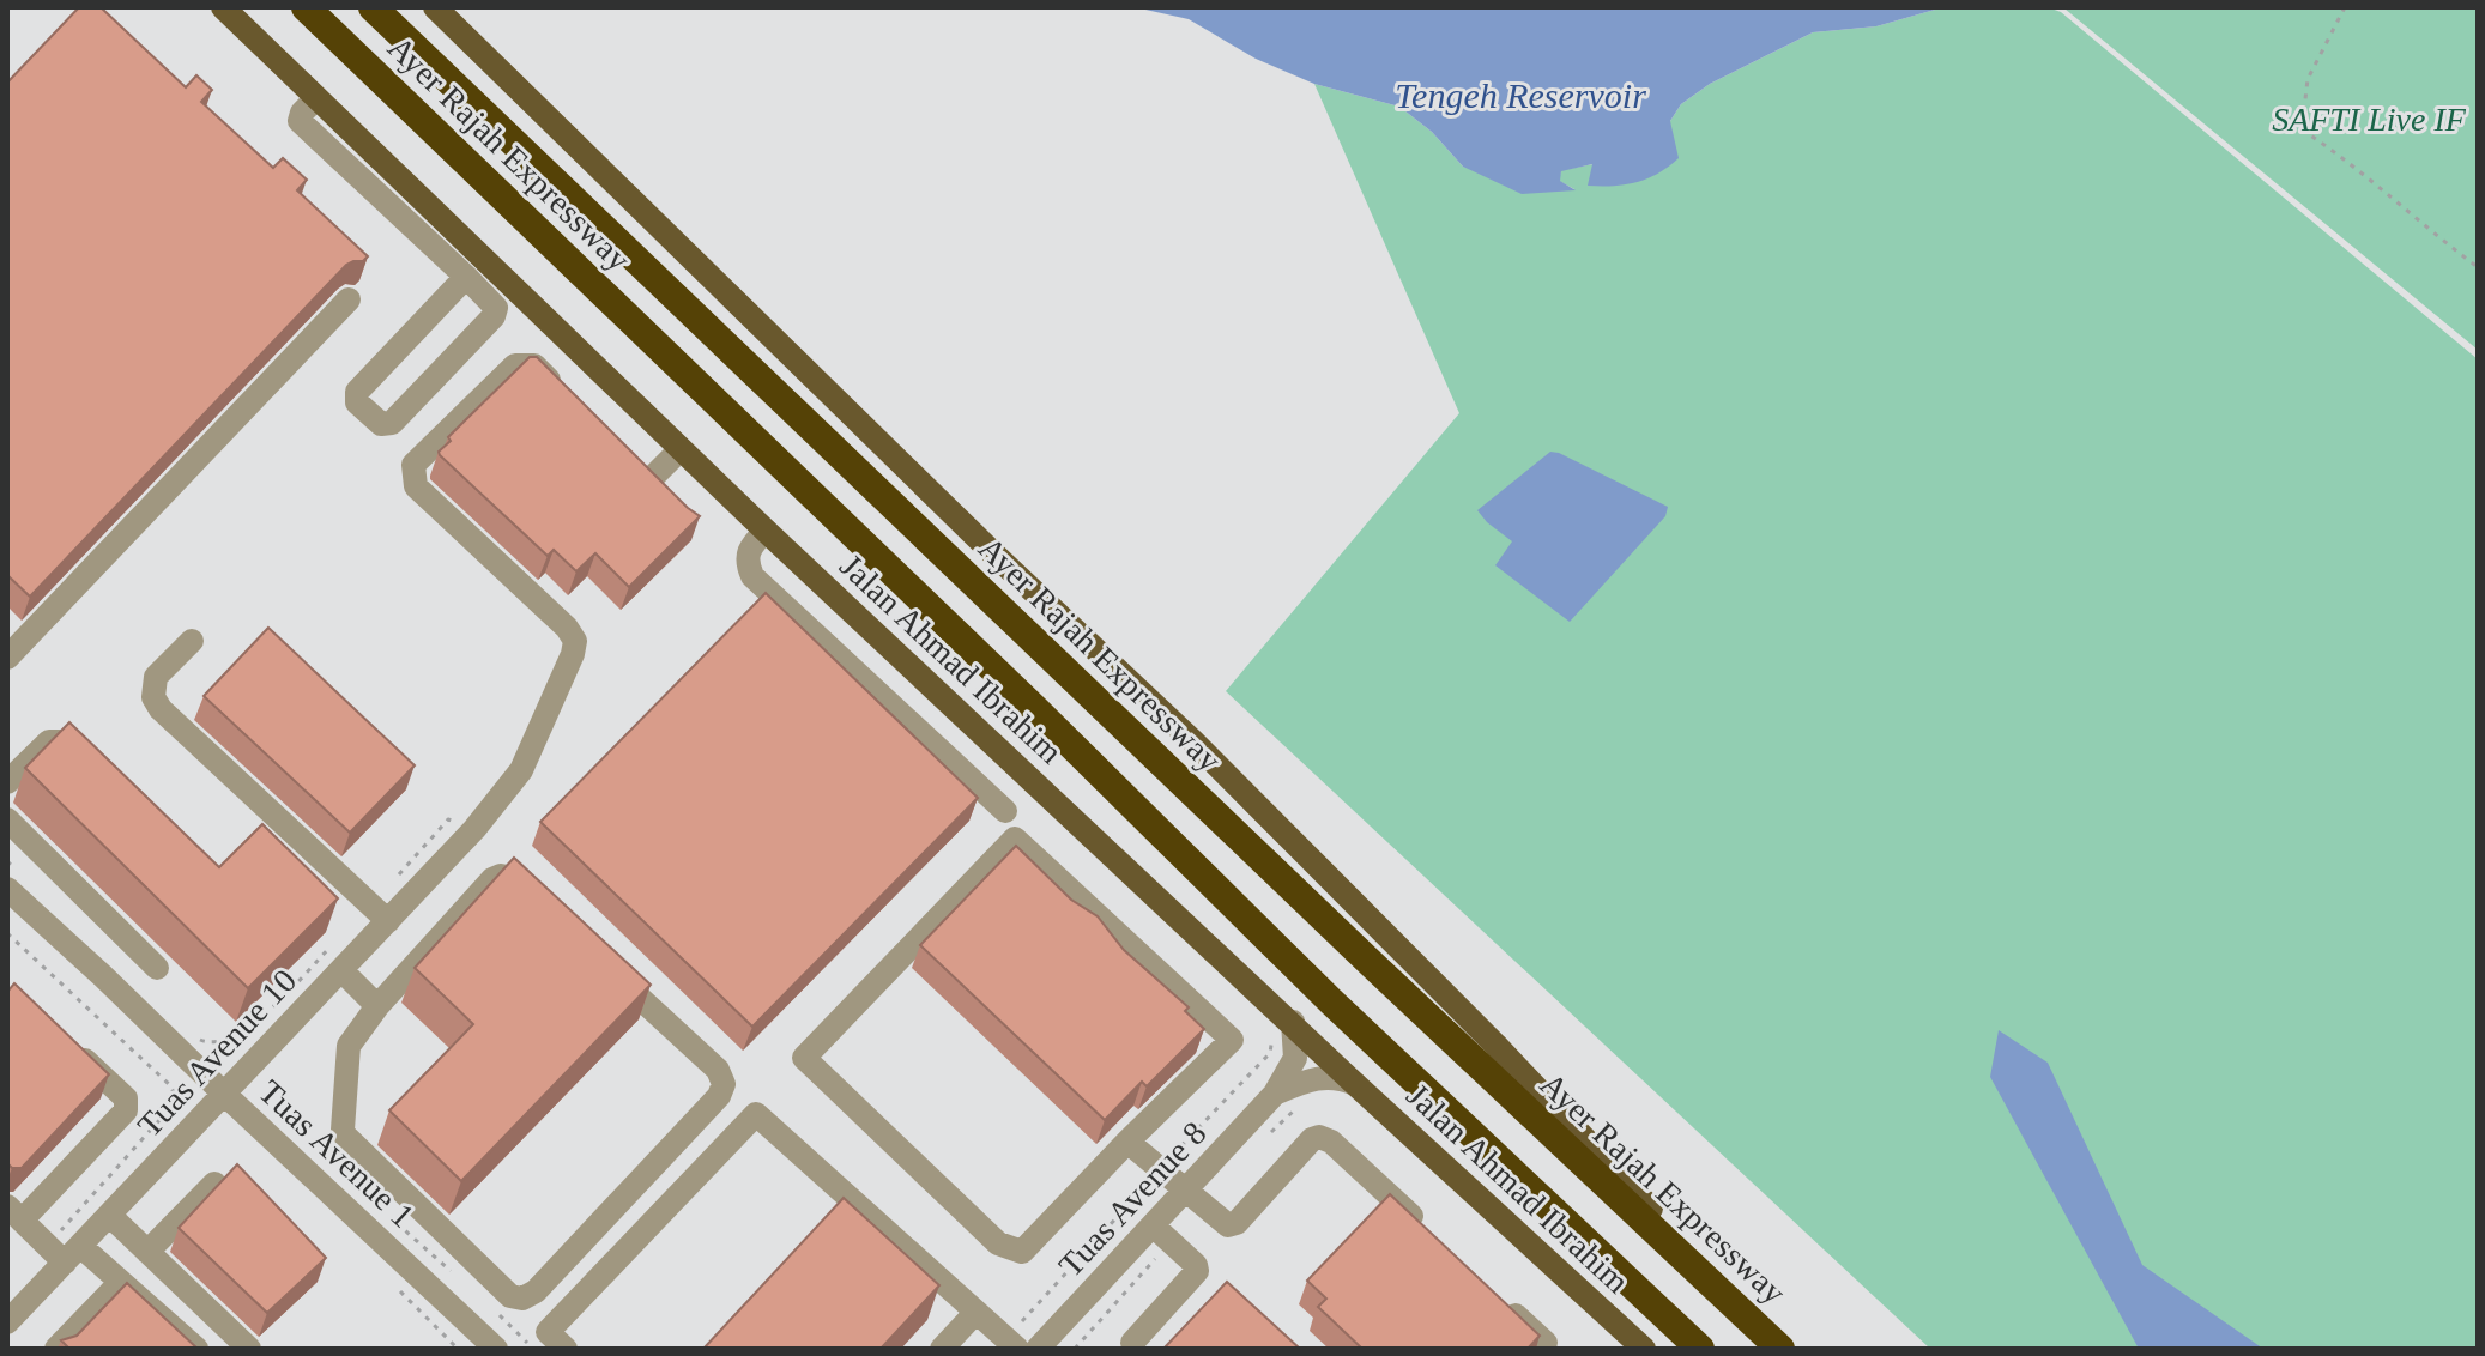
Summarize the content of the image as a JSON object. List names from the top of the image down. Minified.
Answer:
{"streets":{"highway":["Ayer Rajah Expressway"],"main road":["Jalan Ahmad Ibrahim"],"street":["Tuas Avenue 10","Tuas Avenue 1","Tuas Avenue 8"]},"crossings":[["Jalan Ahmad Ibrahim","Tuas Avenue 8"],["Tuas Avenue 10","Tuas Avenue 1"]],"water":["Tengeh Reservoir"],"parks":["SAFTI Live IF"]}
